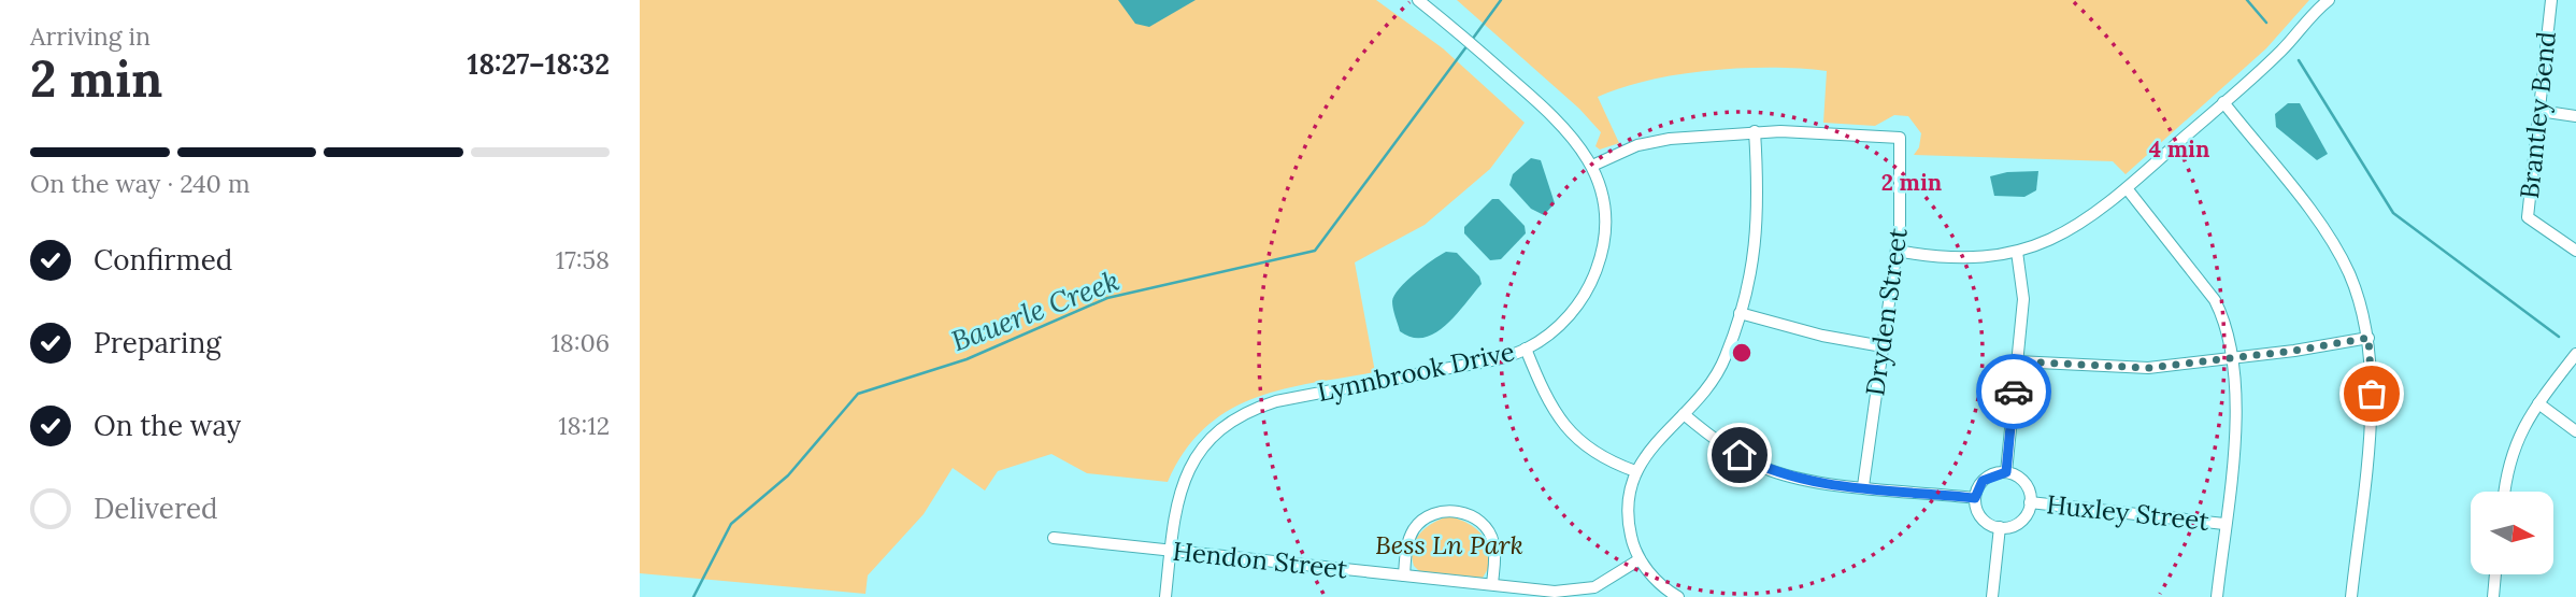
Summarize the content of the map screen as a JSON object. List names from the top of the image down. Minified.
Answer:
{"streets":{"street":["Brantley Bend","Dryden Street","Lynnbrook Drive","Huxley Street","Hendon Street"]},"crossings":[["Lynnbrook Drive","Hendon Street"]],"water":["Bauerle Creek"],"parks":["Bess Ln Park"],"north":"right","page":{"heading":["2 min","Arriving in","18:27–18:32"],"bar":"On the way · 240 m","list":[["Confirmed","17:58"],["Preparing","18:06"],["On the way","18:12"],"Delivered"]},"rings":["4 min","2 min"]}
